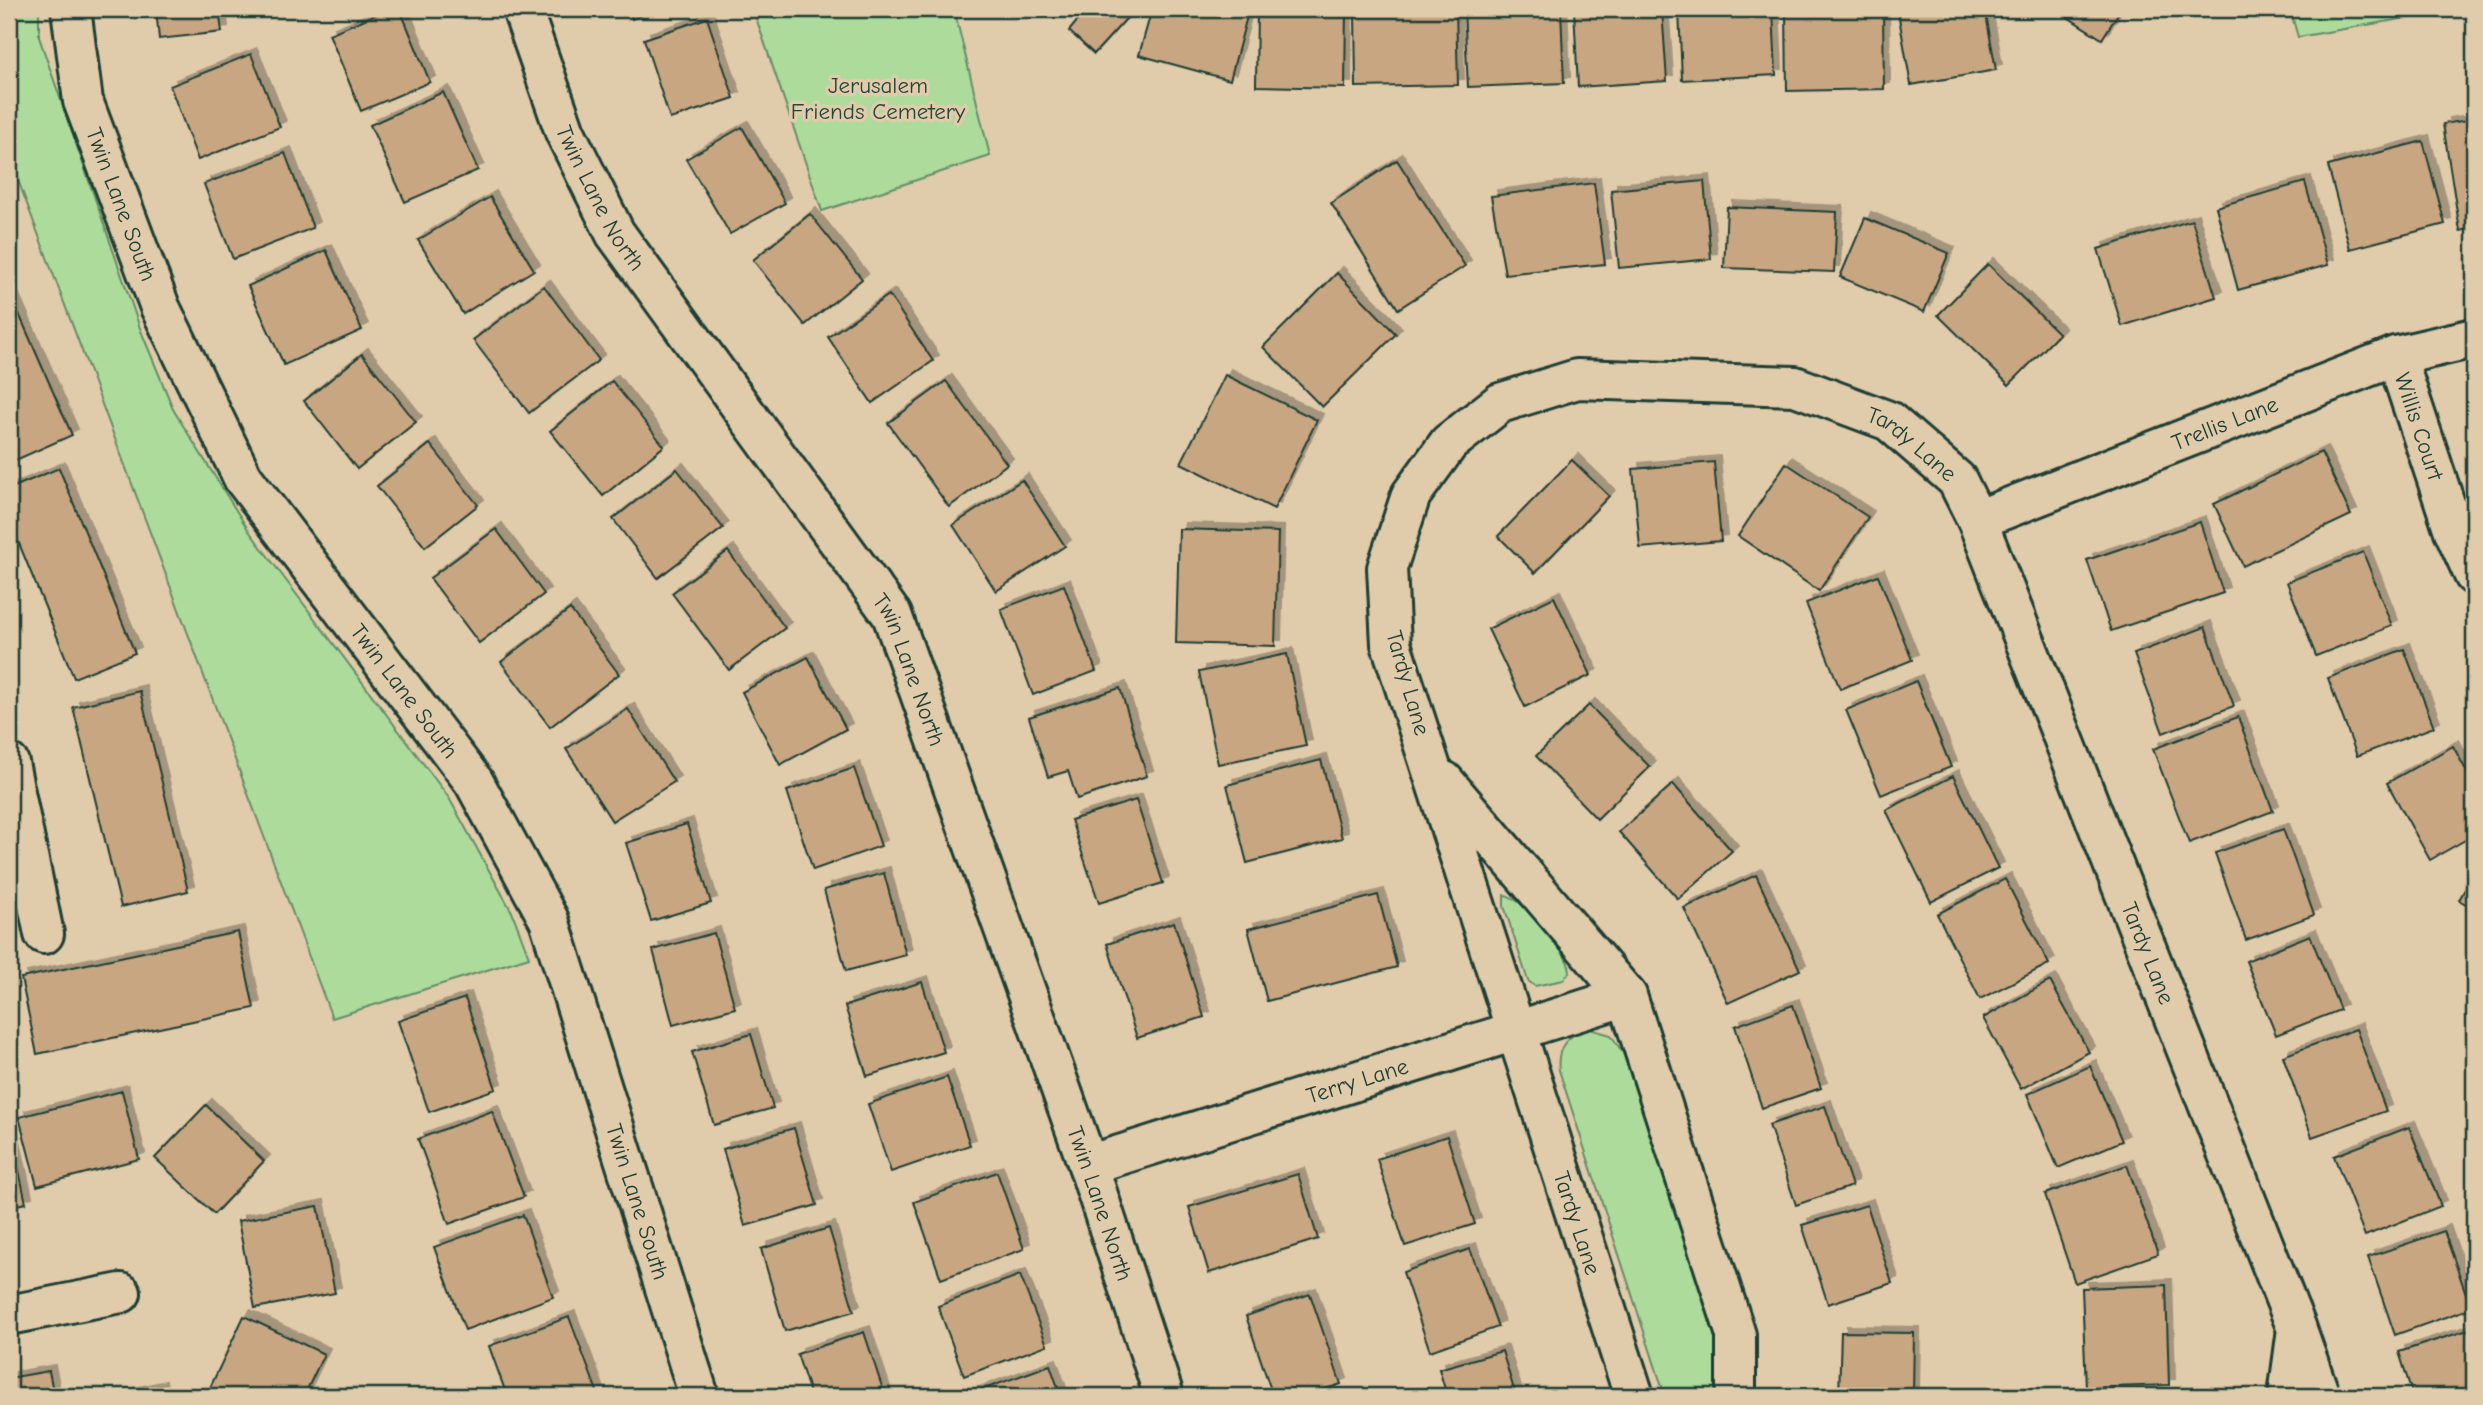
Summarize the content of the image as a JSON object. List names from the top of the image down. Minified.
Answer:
{"streets":{"street":["Twin Lane North","Twin Lane South","Trellis Lane","Willis Court","Tardy Lane","Terry Lane"]},"crossings":[["Twin Lane North","Terry Lane"],["Trellis Lane","Willis Court"],["Trellis Lane","Tardy Lane"],["Tardy Lane","Terry Lane"]],"parks":["Jerusalem Friends Cemetery"]}
